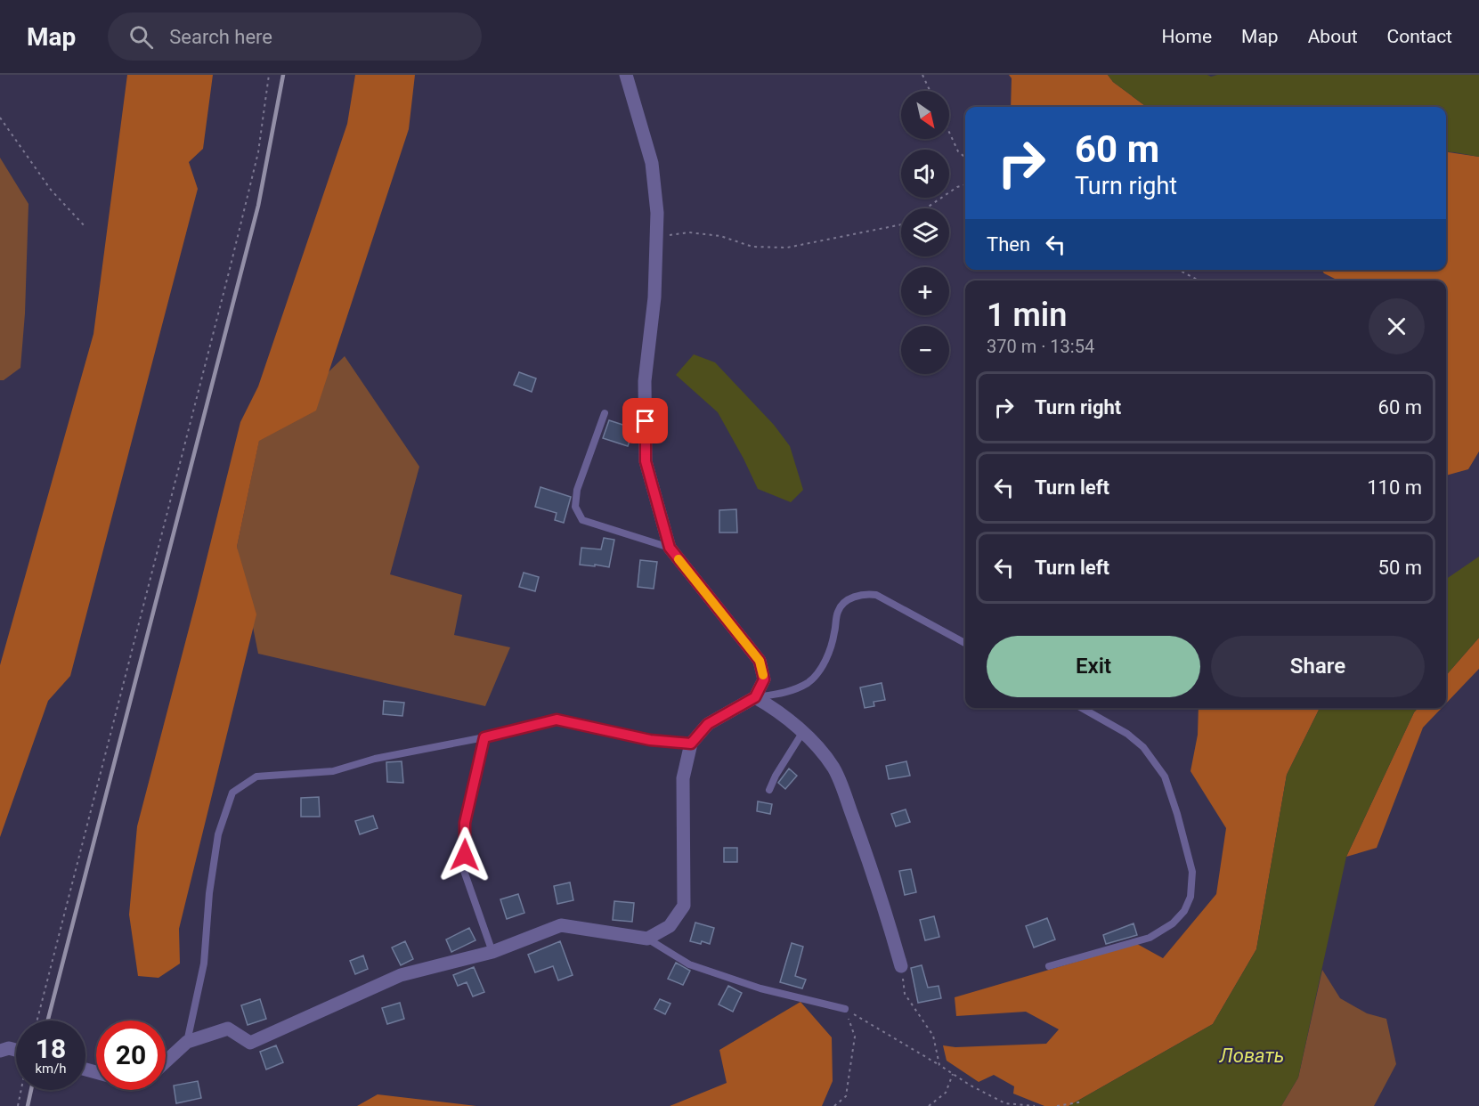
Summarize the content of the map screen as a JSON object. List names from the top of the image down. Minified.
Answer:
{"water":["Ловать"],"north":"bottom right","page":{"header":"Map","search":"Search here","nav":["Home","Map","About","Contact"],"map_buttons":["+","−"],"turn":["60 m","Turn right"],"then":"Then","heading":["1 min","370 m · 13:54"],"list":[{"name":"Turn right","value":"60 m"},{"name":"Turn left","value":"110 m"},{"name":"Turn left","value":"50 m"}],"buttons":["Exit","Share"],"speed":"18 km/h","limit":"20"}}
